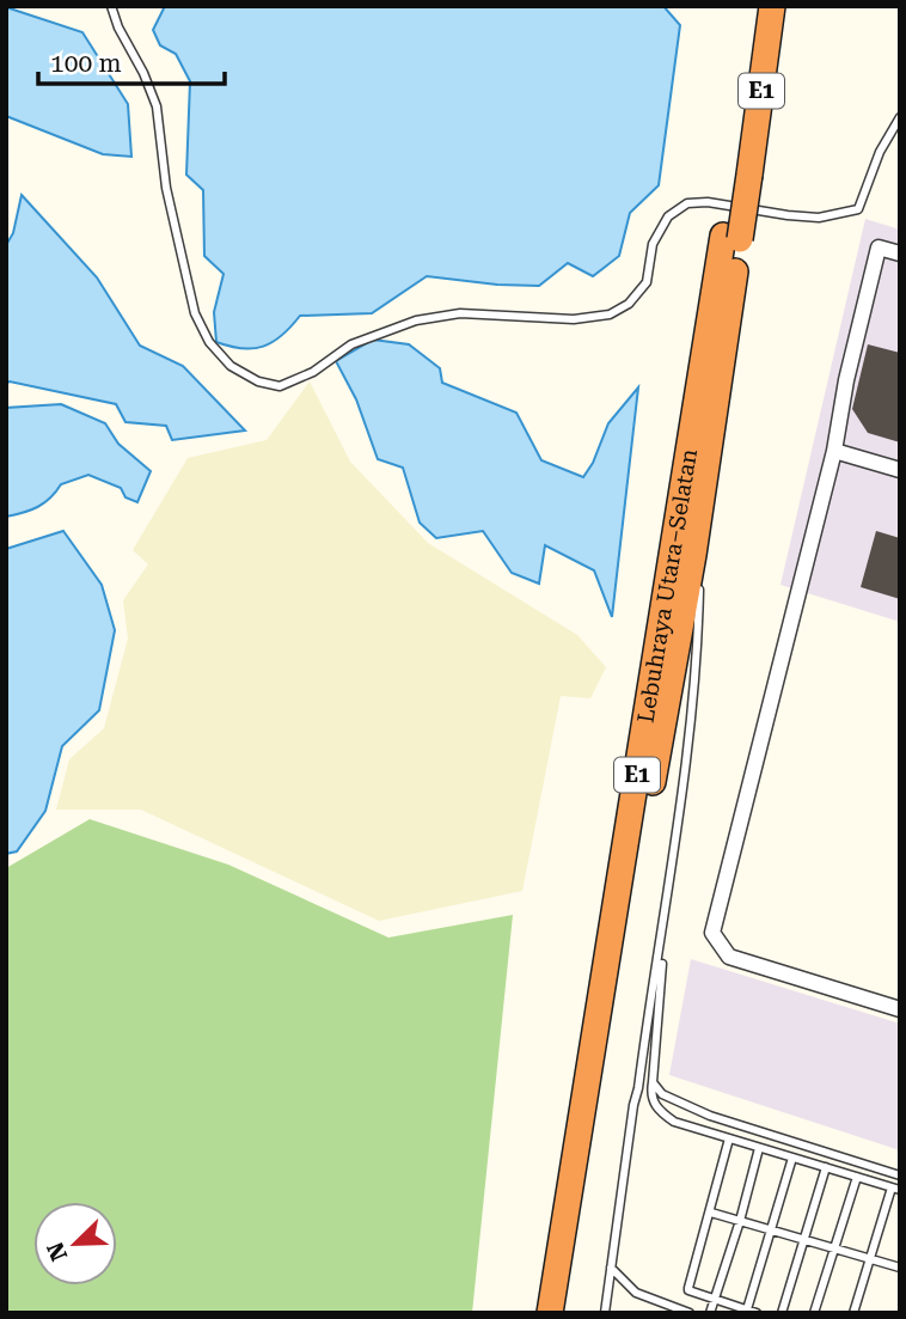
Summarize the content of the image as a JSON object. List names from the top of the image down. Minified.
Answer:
{"streets":{"highway":["E1","Lebuhraya Utara–Selatan"]},"scale_bar":"100 m","north":"bottom left"}
